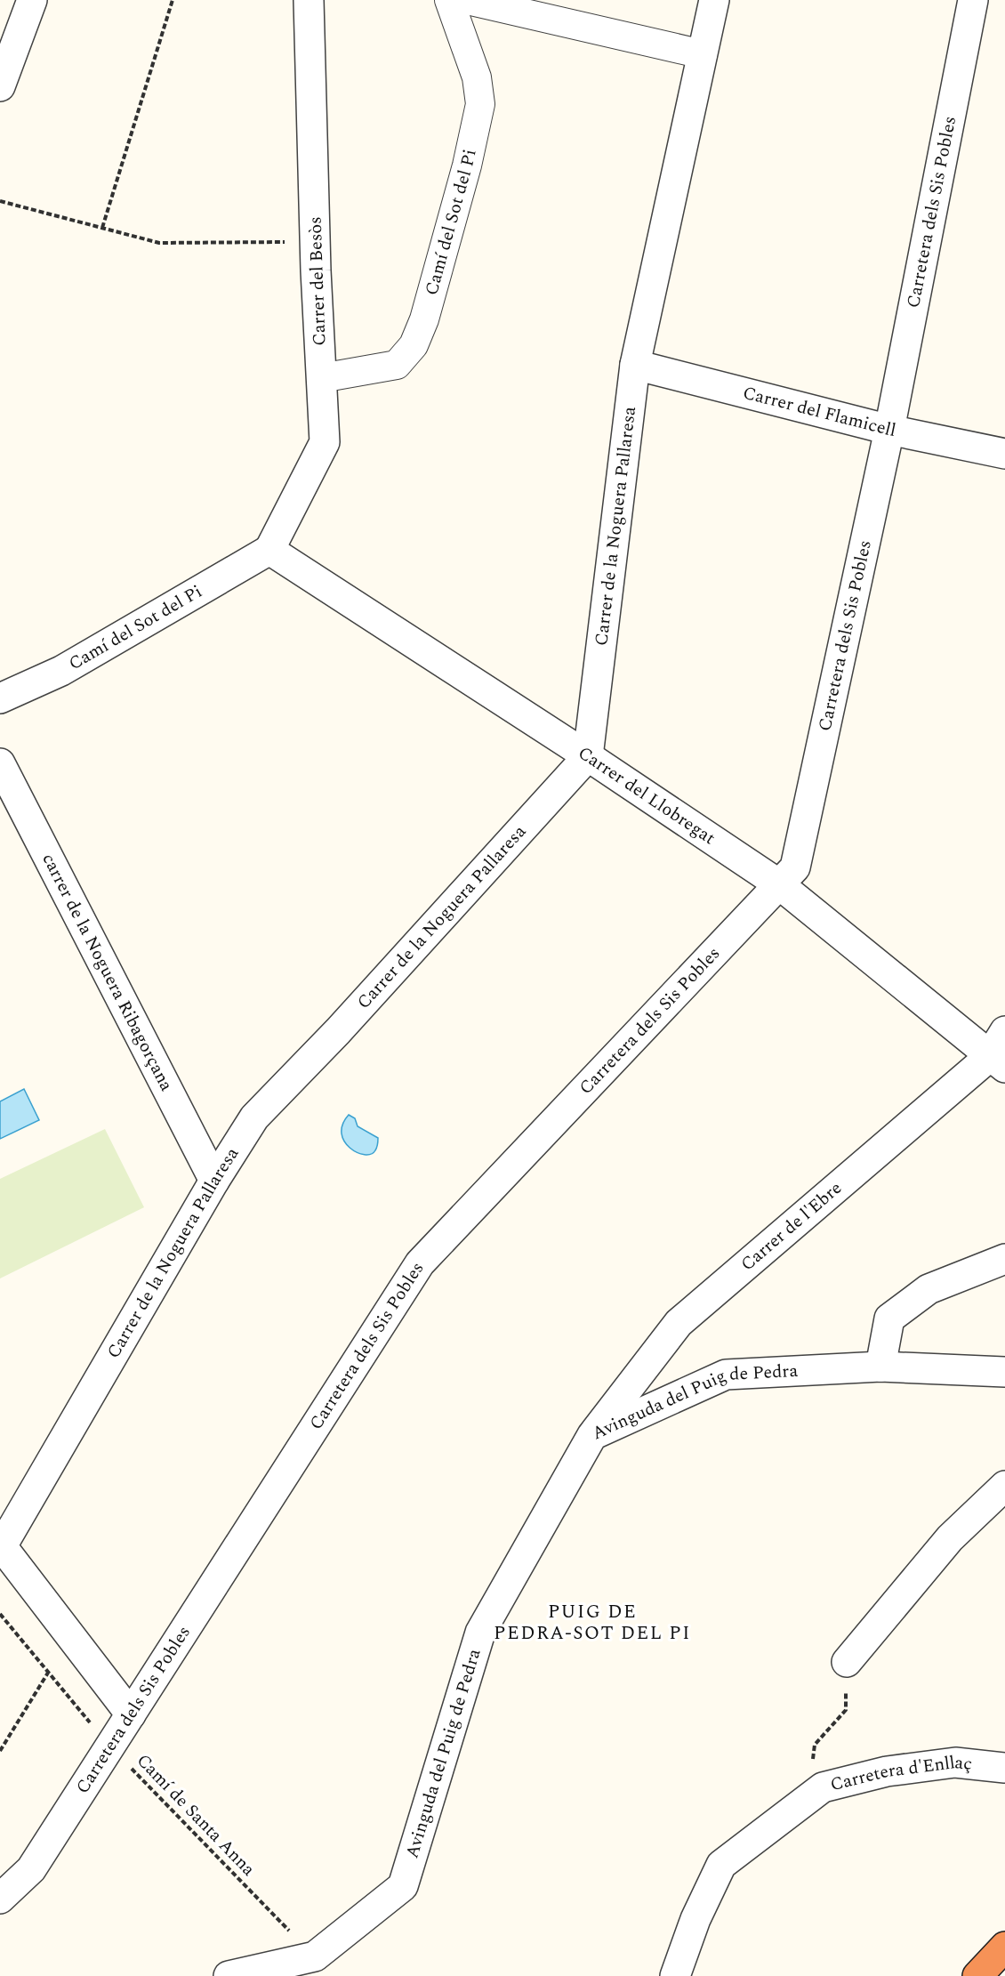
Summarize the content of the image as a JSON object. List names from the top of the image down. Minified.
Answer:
{"streets":{"street":["Carretera dels Sis Pobles","Camí del Sot del Pi","Carrer del Besòs","Carrer del Flamicell","Carrer de la Noguera Pallaresa","Carrer del Llobregat","carrer de la Noguera Ribagorçana","Carrer de l'Ebre","Avinguda del Puig de Pedra","Carretera d'Enllaç"],"path":["Camí de Santa Anna"]},"crossings":[["Carretera dels Sis Pobles","Carrer del Flamicell"],["Carretera dels Sis Pobles","Carrer de la Noguera Pallaresa"],["Carretera dels Sis Pobles","Carrer del Llobregat"],["Carretera dels Sis Pobles","Camí de Santa Anna"],["Camí del Sot del Pi","Carrer del Besòs"],["Camí del Sot del Pi","Carrer del Llobregat"],["Carrer del Besòs","Carrer del Llobregat"],["Carrer del Flamicell","Carrer de la Noguera Pallaresa"],["Carrer de la Noguera Pallaresa","Carrer del Llobregat"],["Carrer de la Noguera Pallaresa","carrer de la Noguera Ribagorçana"],["Carrer del Llobregat","Carrer de l'Ebre"],["Carrer de l'Ebre","Avinguda del Puig de Pedra"],["Avinguda del Puig de Pedra","Camí de Santa Anna"]],"districts":["PUIG DE PEDRA-SOT DEL PI"]}
